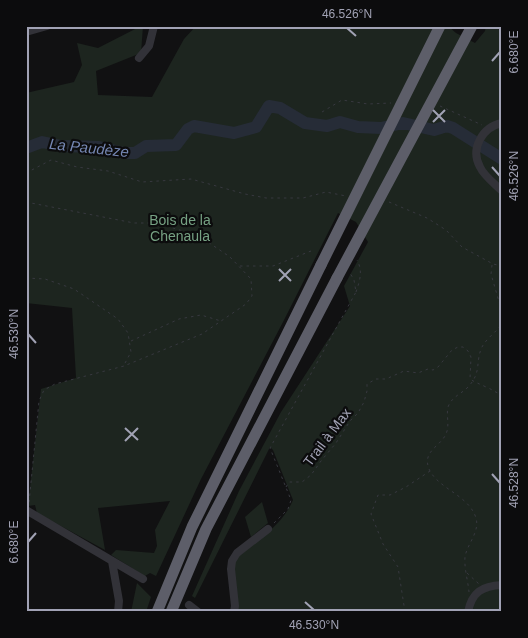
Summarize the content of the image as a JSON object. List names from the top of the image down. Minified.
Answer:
{"streets":{"path":["Trail à Max"]},"water":["La Paudèze"],"parks":["Bois de la Chenaula"],"coordinates":["46.526°N","6.680°E","46.530°N","46.528°N"]}
